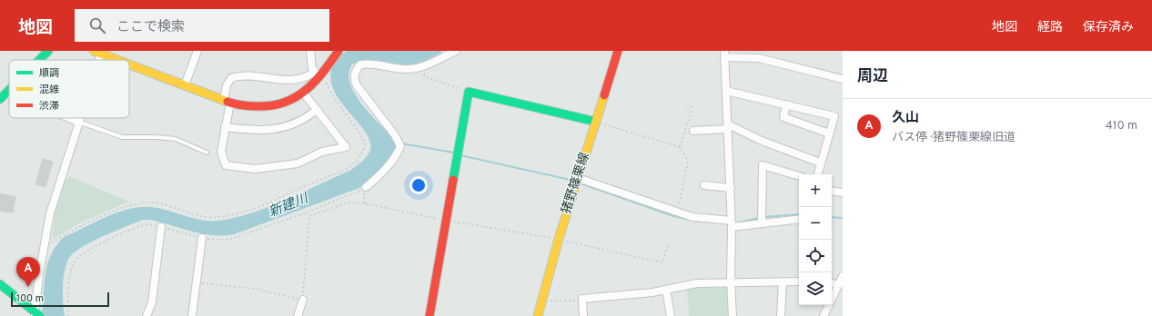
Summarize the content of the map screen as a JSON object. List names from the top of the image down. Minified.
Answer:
{"streets":{"street":["猪野篠栗線"]},"water":["新建川"],"legend":["順調","混雑","渋滞"],"scale_bar":"100 m","page":{"header":"地図","search":"ここで検索","nav":["地図","経路","保存済み"],"heading":"周辺","list":[{"mark":"A","name":"久山","note":"バス停 · 猪野篠栗線旧道","value":"410 m"}],"map_buttons":["+","−"],"pins":"A","scale":"100 m"}}
